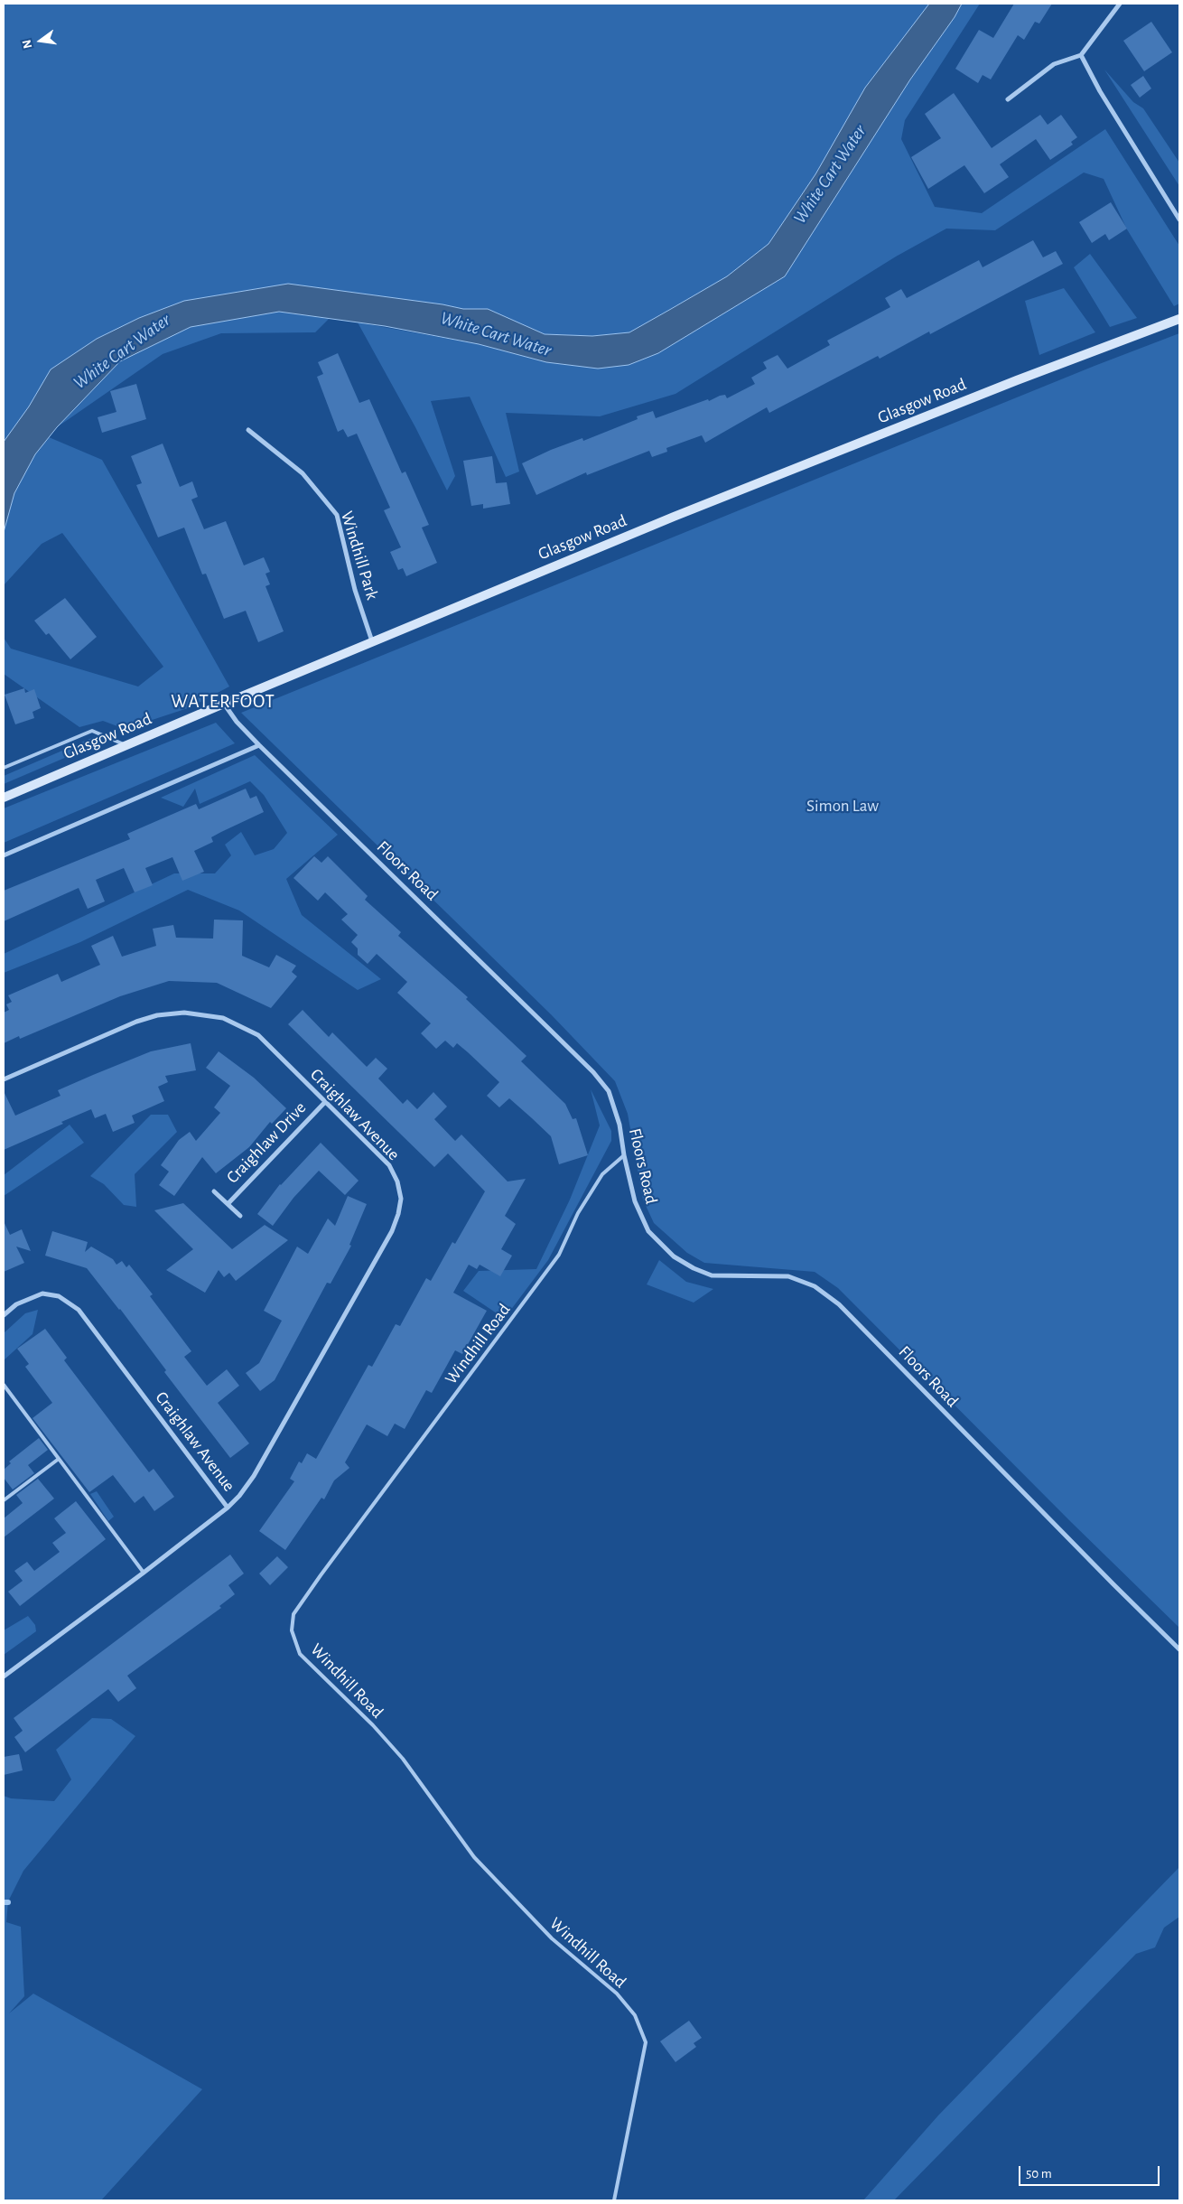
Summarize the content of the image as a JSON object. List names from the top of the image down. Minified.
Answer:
{"streets":{"main road":["Glasgow Road"],"street":["Windhill Park","Floors Road","Craighlaw Avenue","Craighlaw Drive"],"lane":["Windhill Road"]},"crossings":[["Glasgow Road","Windhill Park"],["Glasgow Road","Floors Road"],["Floors Road","Windhill Road"],["Craighlaw Avenue","Craighlaw Drive"]],"districts":["WATERFOOT"],"water":["White Cart Water"],"parks":["Simon Law"],"scale_bar":"50 m","north":"left"}
